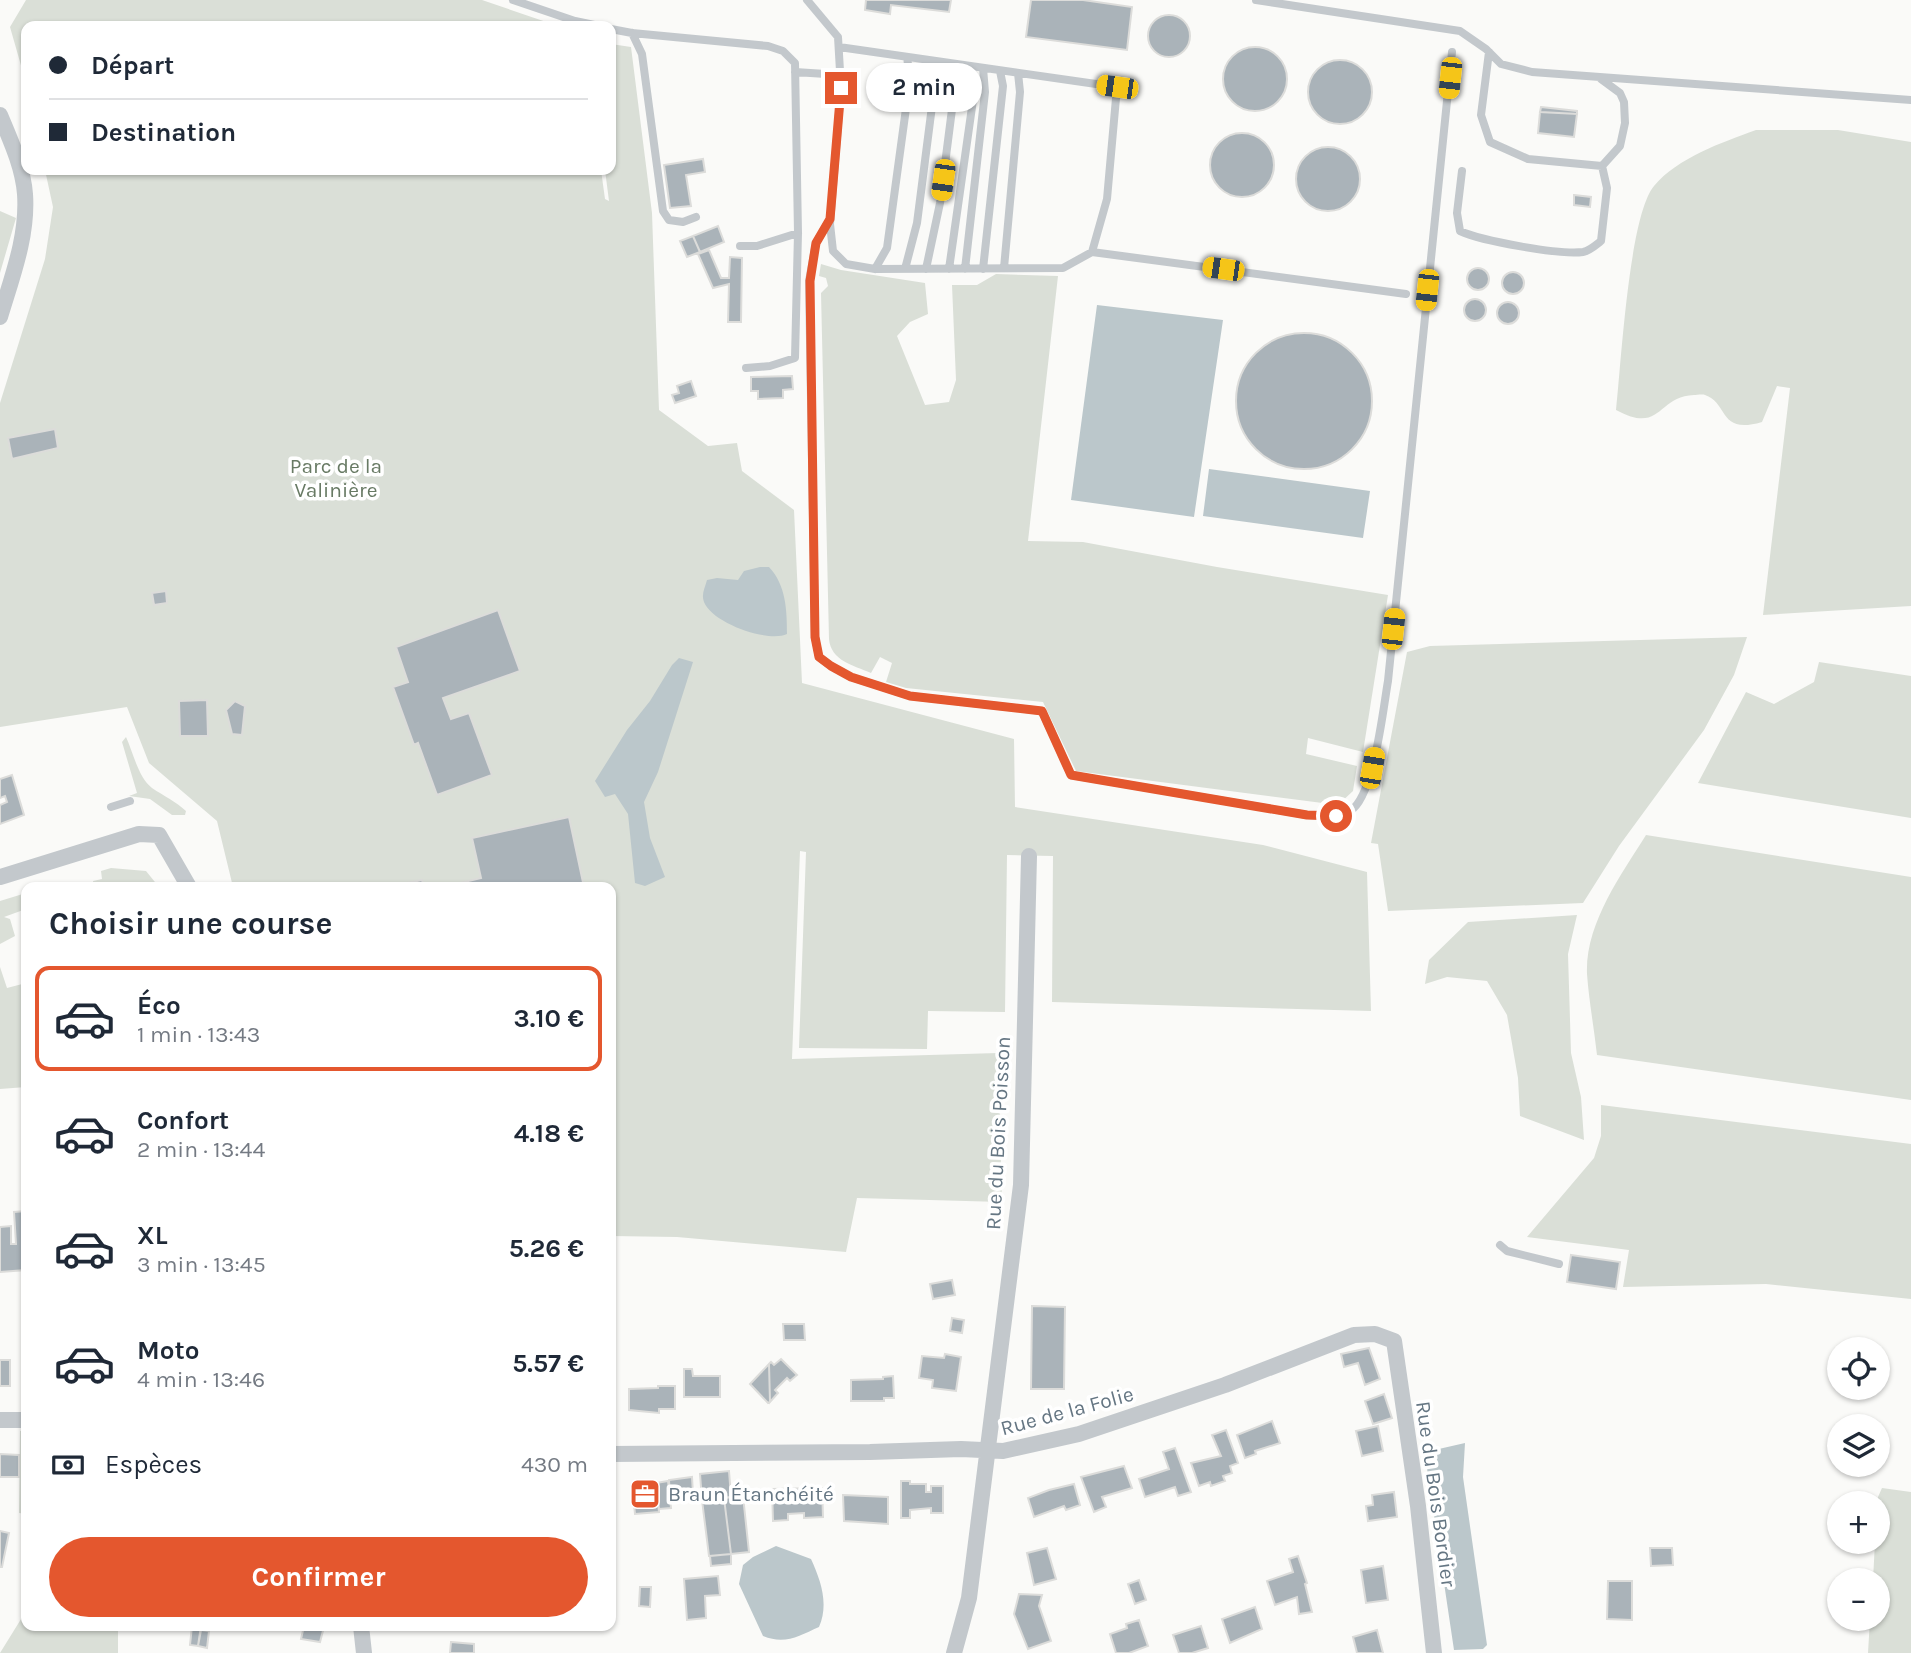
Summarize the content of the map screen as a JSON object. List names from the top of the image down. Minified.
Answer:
{"streets":{"street":["Rue du Bois Poisson","Rue de la Folie","Rue du Bois Bordier"]},"crossings":[["Rue du Bois Poisson","Rue de la Folie"],["Rue de la Folie","Rue du Bois Bordier"]],"parks":["Parc de la Valinière"],"places":{"office":["Braun Étanchéité"]},"page":{"banner":["Départ","Destination"],"bubble":"2 min","heading":"Choisir une course","list":[{"name":"Éco","note":"1 min · 13:43","value":"3.10 €"},{"name":"Confort","note":"2 min · 13:44","value":"4.18 €"},{"name":"XL","note":"3 min · 13:45","value":"5.26 €"},{"name":"Moto","note":"4 min · 13:46","value":"5.57 €"}],"map_buttons":["+","−"],"pay":["Espèces","430 m"],"buttons":"Confirmer"}}
